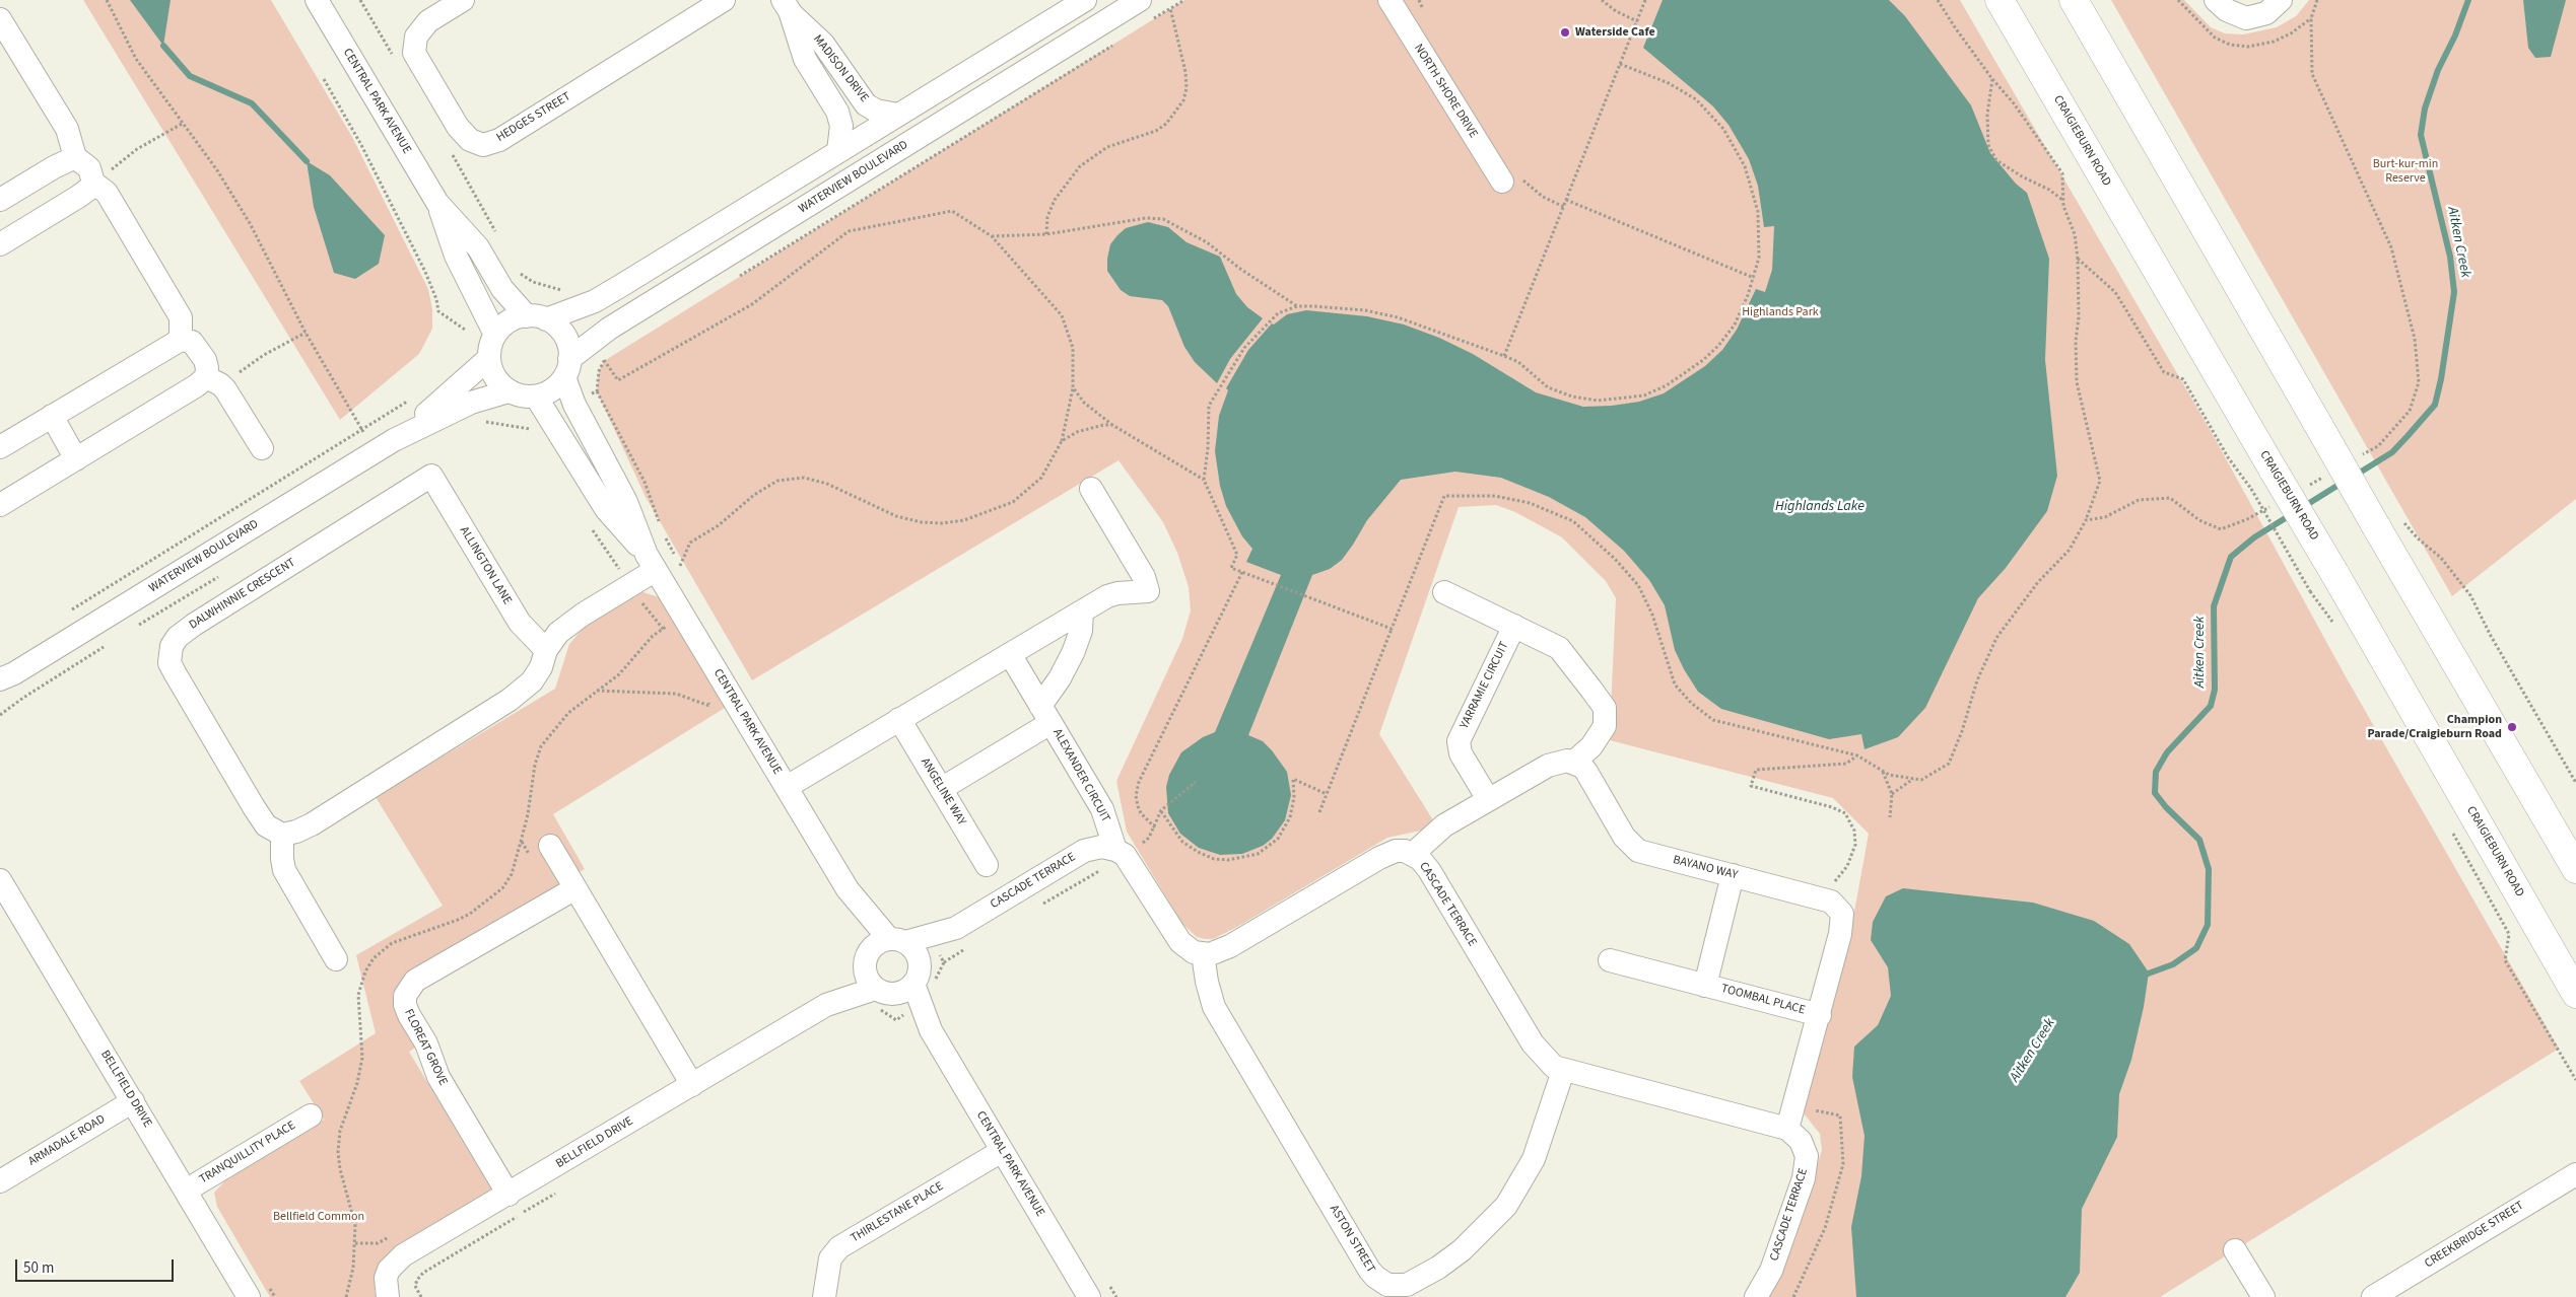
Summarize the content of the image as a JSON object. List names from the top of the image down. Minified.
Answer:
{"streets":{"main road":["CRAIGIEBURN ROAD"],"street":["MADISON DRIVE","NORTH SHORE DRIVE","CENTRAL PARK AVENUE","HEDGES STREET","WATERVIEW BOULEVARD","ALLINGTON LANE","DALWHINNIE CRESCENT","YARRAMIE CIRCUIT","ALEXANDER CIRCUIT","ANGELINE WAY","BAYANO WAY","CASCADE TERRACE","TOOMBAL PLACE","FLOREAT GROVE","BELLFIELD DRIVE","ARMADALE ROAD","TRANQUILLITY PLACE","THIRLESTANE PLACE","CREEKBRIDGE STREET","ASTON STREET"]},"crossings":[["CENTRAL PARK AVENUE","WATERVIEW BOULEVARD"],["CENTRAL PARK AVENUE","CASCADE TERRACE"],["CENTRAL PARK AVENUE","BELLFIELD DRIVE"],["CENTRAL PARK AVENUE","THIRLESTANE PLACE"],["ALLINGTON LANE","DALWHINNIE CRESCENT"],["YARRAMIE CIRCUIT","BAYANO WAY"],["ALEXANDER CIRCUIT","CASCADE TERRACE"],["BAYANO WAY","TOOMBAL PLACE"],["CASCADE TERRACE","BELLFIELD DRIVE"],["CASCADE TERRACE","ASTON STREET"],["FLOREAT GROVE","BELLFIELD DRIVE"],["BELLFIELD DRIVE","ARMADALE ROAD"],["BELLFIELD DRIVE","TRANQUILLITY PLACE"]],"water":["Aitken Creek","Highlands Lake"],"parks":["Burt-kur-min Reserve","Highlands Park","Bellfield Common"],"places":["Waterside Cafe","Champion Parade/Craigieburn Road"],"scale_bar":"50 m"}
